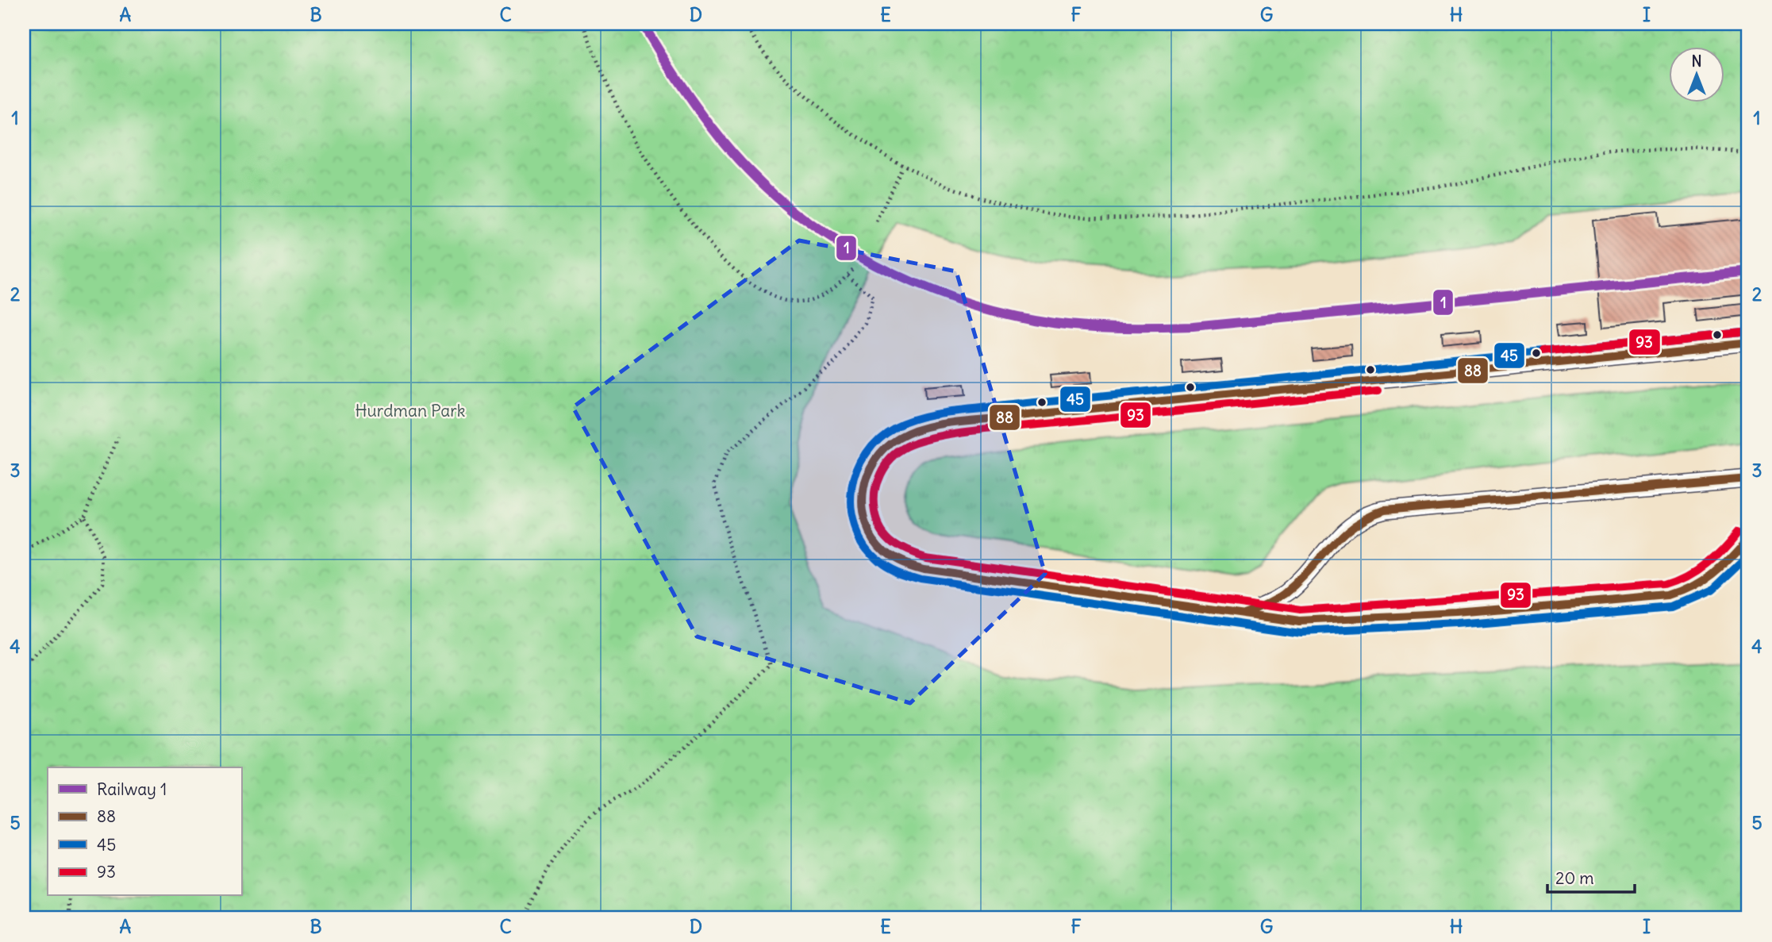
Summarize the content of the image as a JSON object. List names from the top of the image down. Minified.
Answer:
{"parks":["Hurdman Park"],"lines":["rail line 1","transit line 45","transit line 93","transit line 88"],"legend":["Railway 1","88","45","93"],"scale_bar":"20 m","north":"top","grid":{"columns":["A","B","C","D","E","F","G","H","I"],"rows":["1","2","3","4","5"]}}
